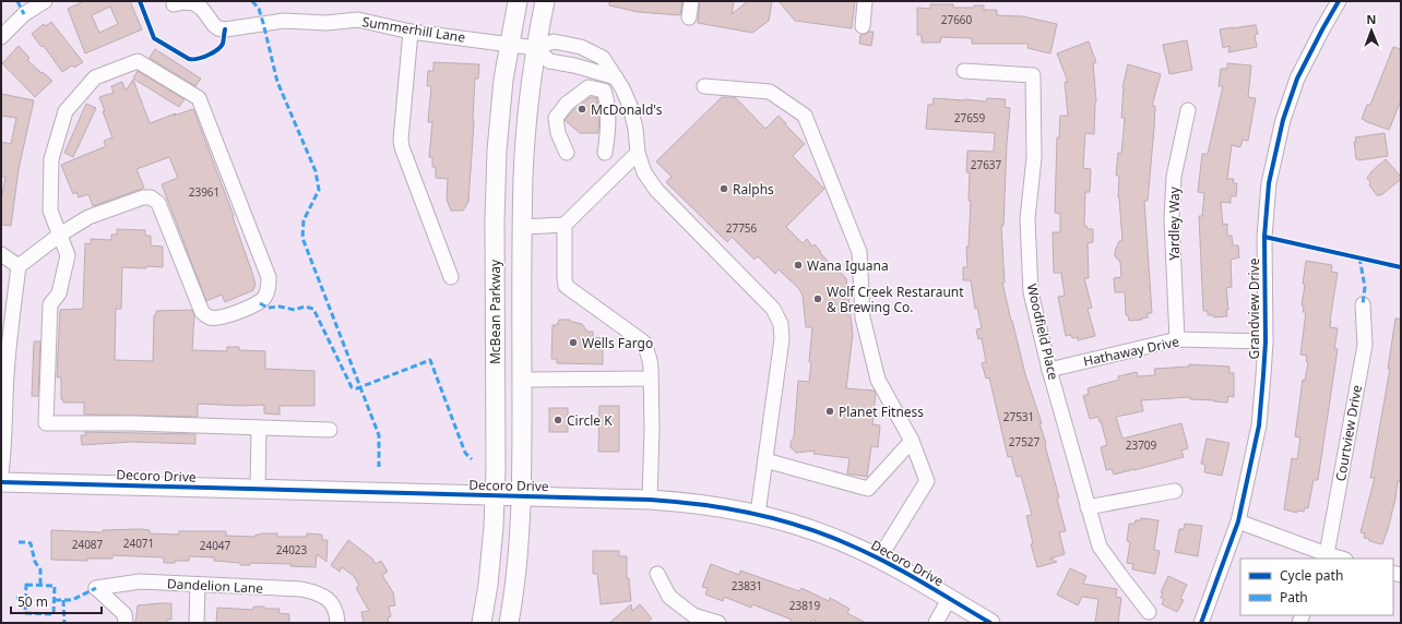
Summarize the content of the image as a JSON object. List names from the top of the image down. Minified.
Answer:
{"streets":{"main road":["McBean Parkway","Decoro Drive"],"street":["Summerhill Lane","Yardley Way","Grandview Drive","Woodfield Place","Hathaway Drive","Courtview Drive","Dandelion Lane"]},"crossings":[["Summerhill Lane","McBean Parkway"],["Yardley Way","Hathaway Drive"],["Grandview Drive","Hathaway Drive"],["McBean Parkway","Decoro Drive"],["Woodfield Place","Hathaway Drive"]],"places":["McDonald's","Ralphs","Wana Iguana","Wolf Creek Restaraunt & Brewing Co.","Wells Fargo","Planet Fitness","Circle K"],"house_numbers":["27660","27659","27637","23961","27756","27531","27527","23709","24071","24087","24047","24023","23831","23819"],"legend":["Cycle path","Path"],"scale_bar":"50 m","north":"top"}
